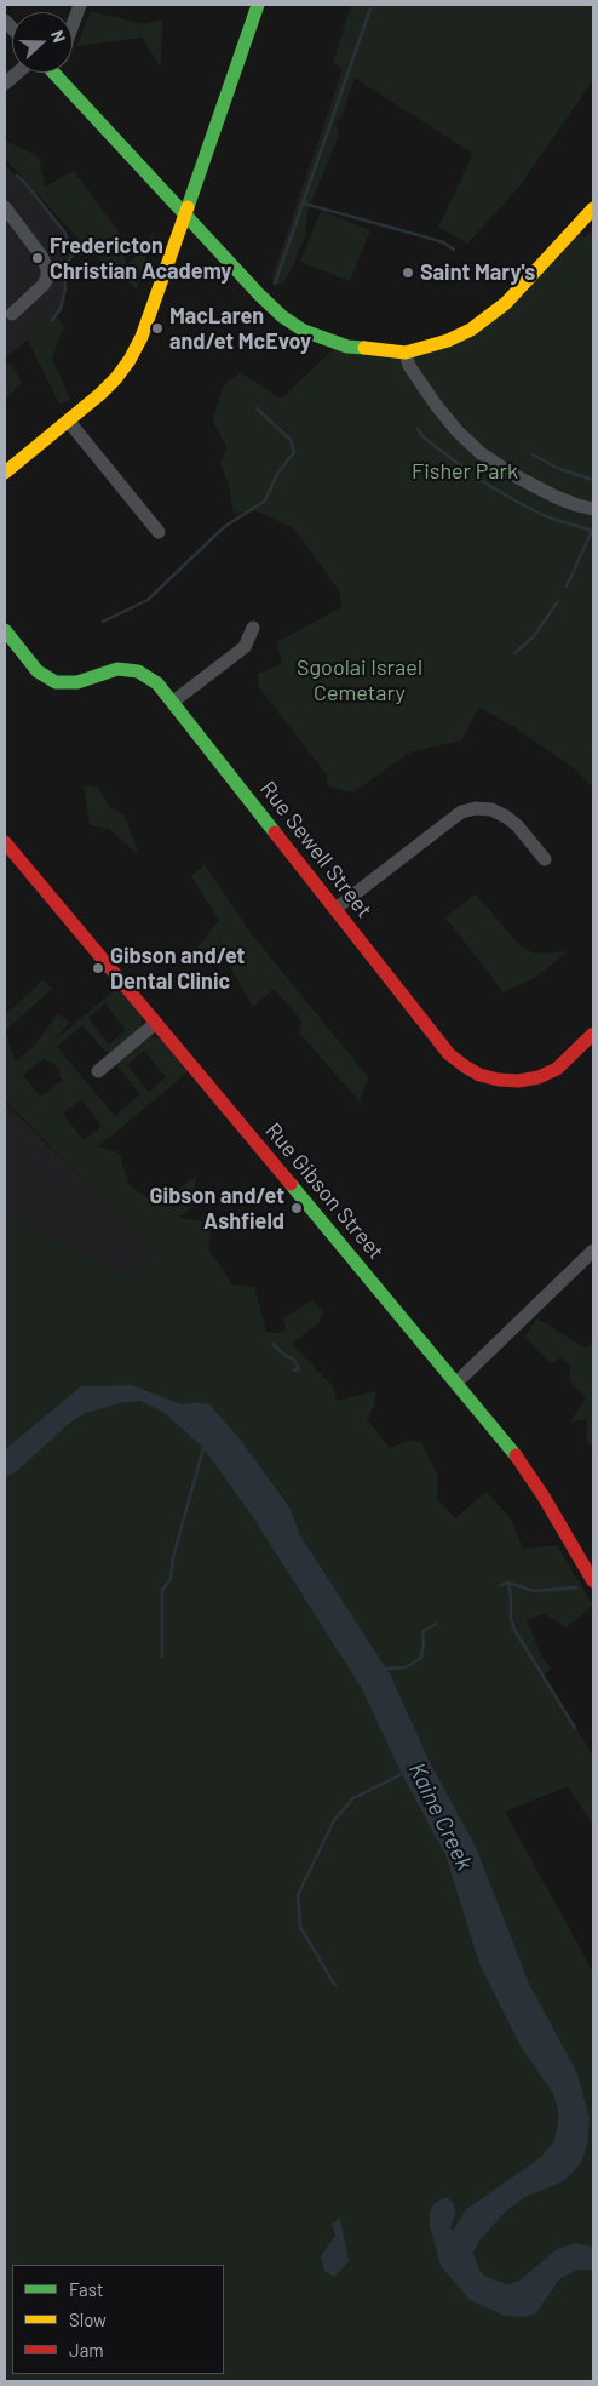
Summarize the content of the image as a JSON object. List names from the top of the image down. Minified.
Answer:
{"streets":{"street":["Rue Sewell Street","Rue Gibson Street"]},"water":["Kaine Creek"],"parks":["Fisher Park","Sgoolai Israel Cemetary"],"places":["Fredericton Christian Academy","Saint Mary's","MacLaren and/et McEvoy","Gibson and/et Dental Clinic","Gibson and/et Ashfield"],"legend":["Fast","Slow","Jam"],"north":"right"}
